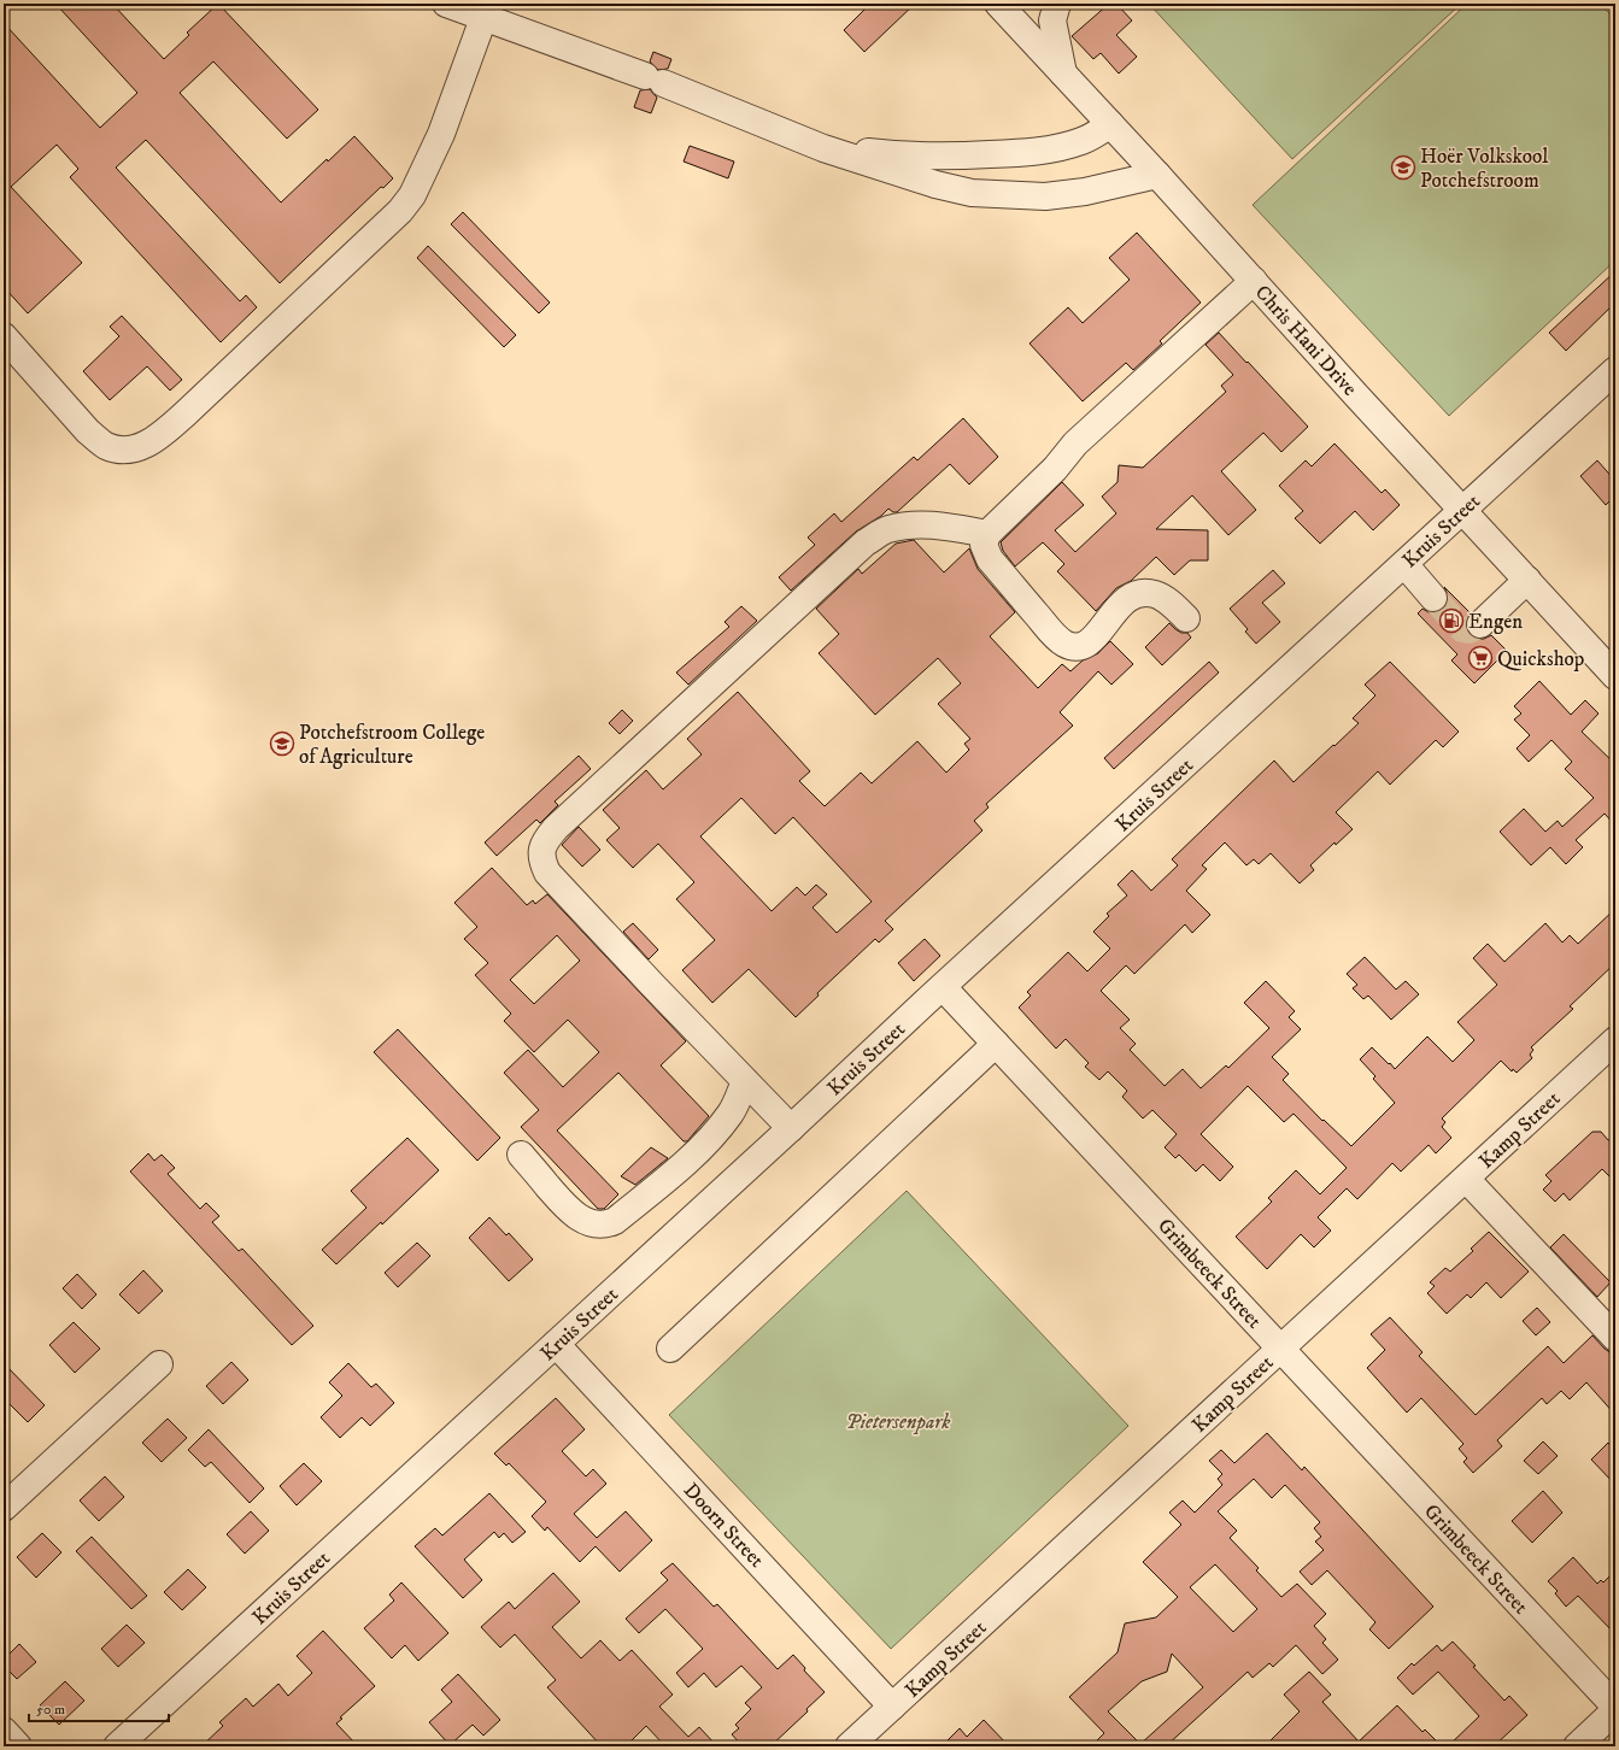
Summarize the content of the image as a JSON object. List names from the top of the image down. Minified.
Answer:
{"streets":{"street":["Chris Hani Drive","Kruis Street","Kamp Street","Grimbeeck Street","Doorn Street"]},"crossings":[["Chris Hani Drive","Kruis Street"],["Kruis Street","Grimbeeck Street"],["Kruis Street","Doorn Street"],["Kamp Street","Grimbeeck Street"],["Kamp Street","Doorn Street"]],"parks":["Pietersenpark"],"places":{"school or university":["Hoër Volkskool Potchefstroom","Potchefstroom College of Agriculture"],"fuel station":["Engen"],"supermarket":["Quickshop"]},"scale_bar":"50 m"}
